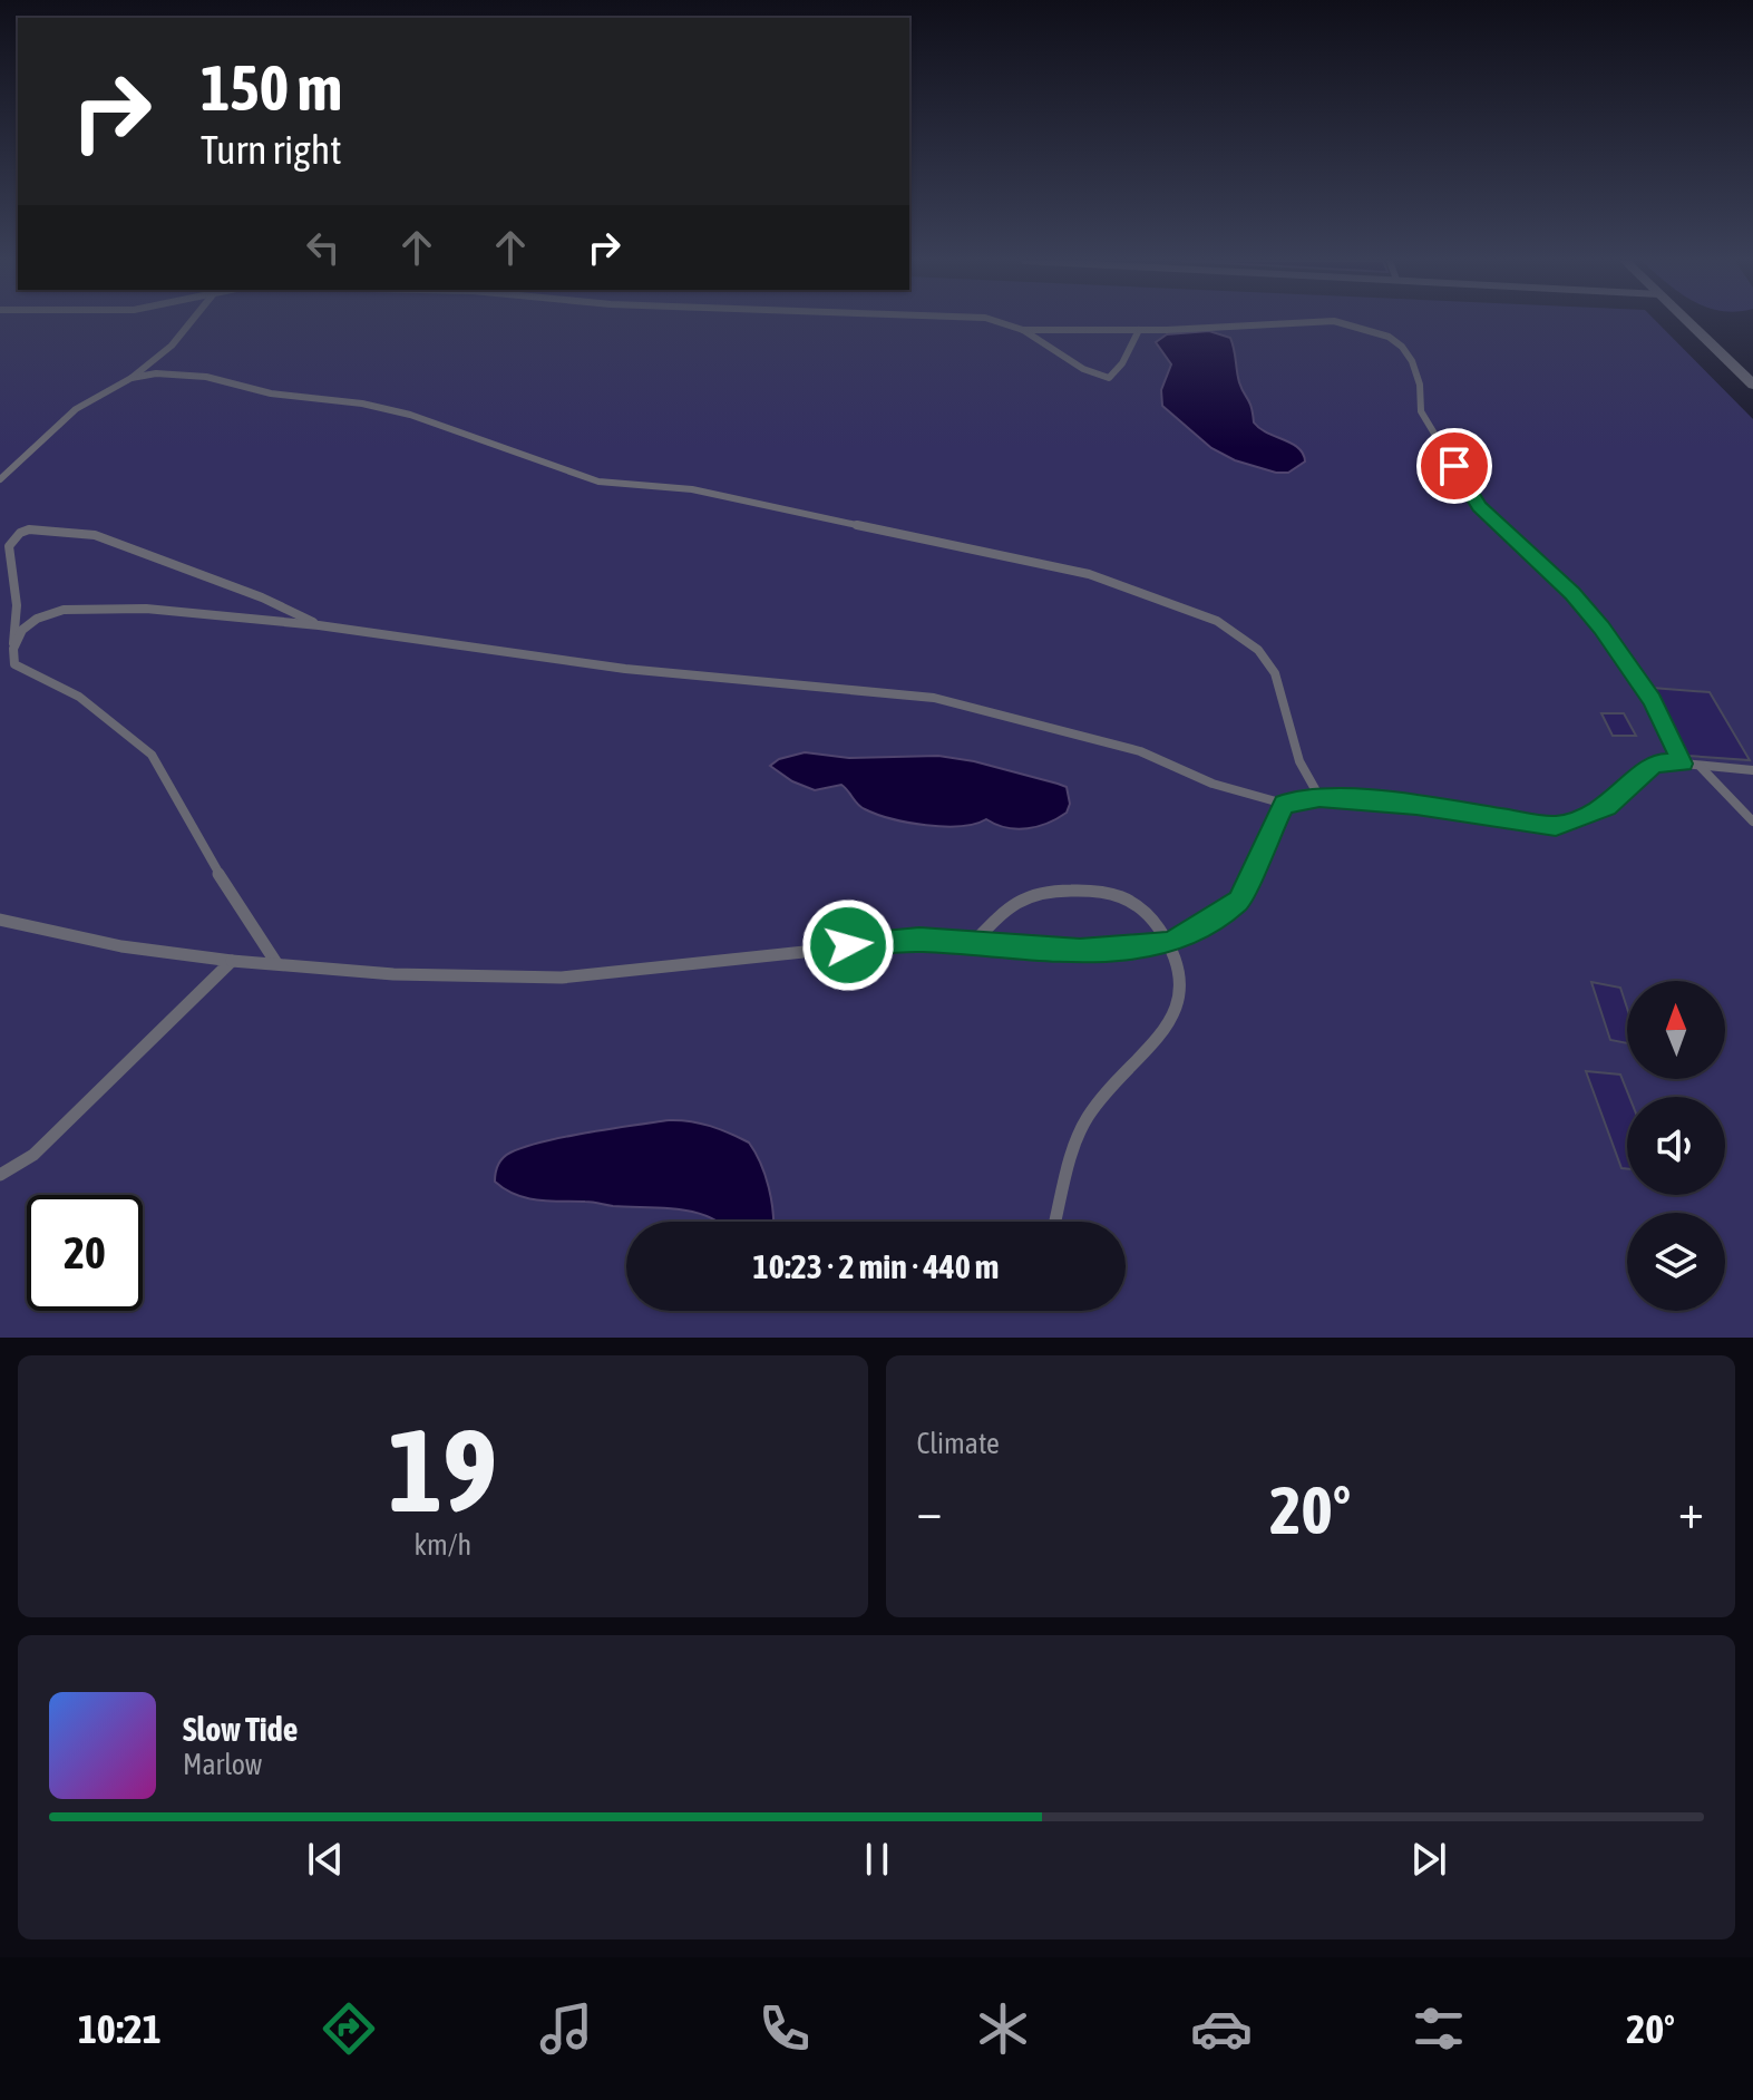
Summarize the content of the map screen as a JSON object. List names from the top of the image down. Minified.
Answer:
{"north":"top","page":{"turn":["150 m","Turn right"],"limit":"20","trip":"10:23 · 2 min · 440 m","tile":[["19","km/h"],"Climate"],"heat":["−","20°","+"],"song":["Slow Tide","Marlow"],"tabs":["10:21","20°"]}}
